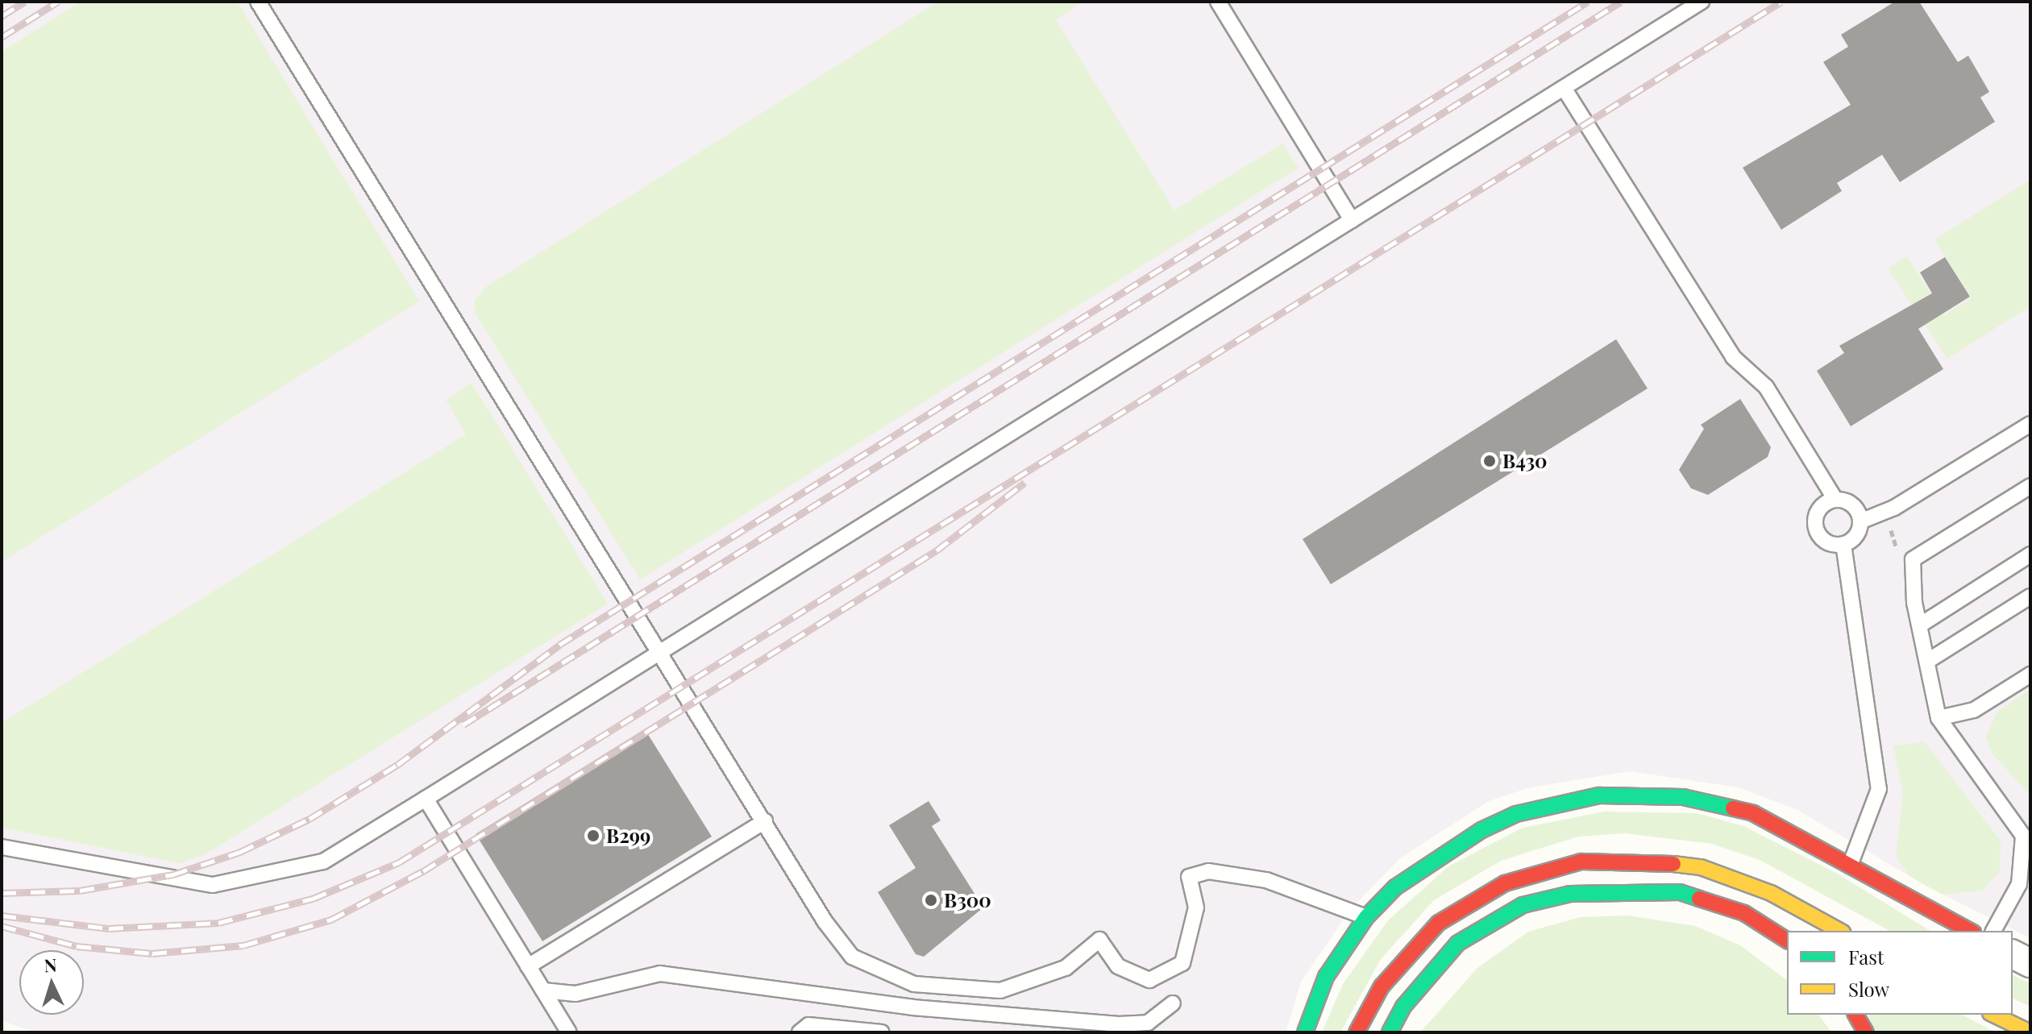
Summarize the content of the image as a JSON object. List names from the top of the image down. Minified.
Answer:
{"places":["B430","B299","B300"],"legend":["Fast","Slow"],"north":"top"}
